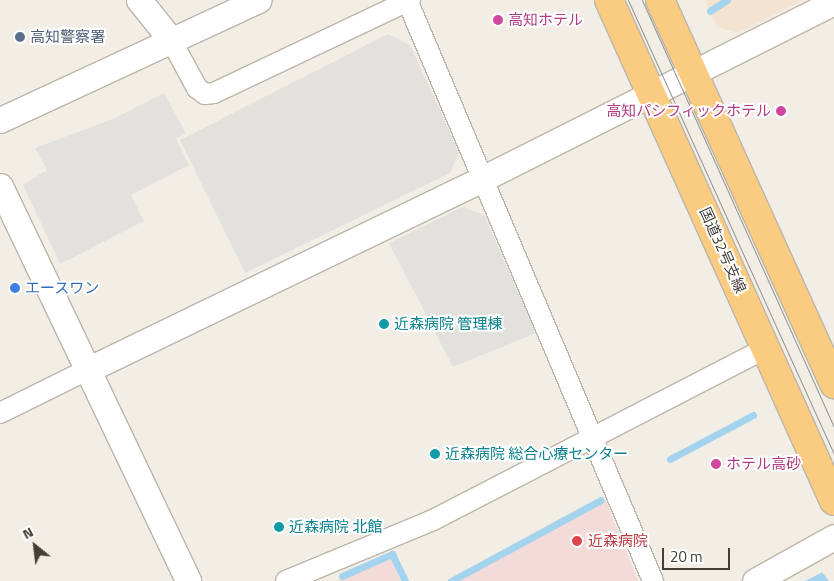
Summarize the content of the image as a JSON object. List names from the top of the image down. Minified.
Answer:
{"streets":{"highway":["国道32号支線"]},"places":["高知ホテル","高知警察署","高知パシフィックホテル","エースワン","近森病院 管理棟","近森病院 総合心療センター","ホテル高砂","近森病院 北館","近森病院"],"scale_bar":"20 m","north":"top left"}
